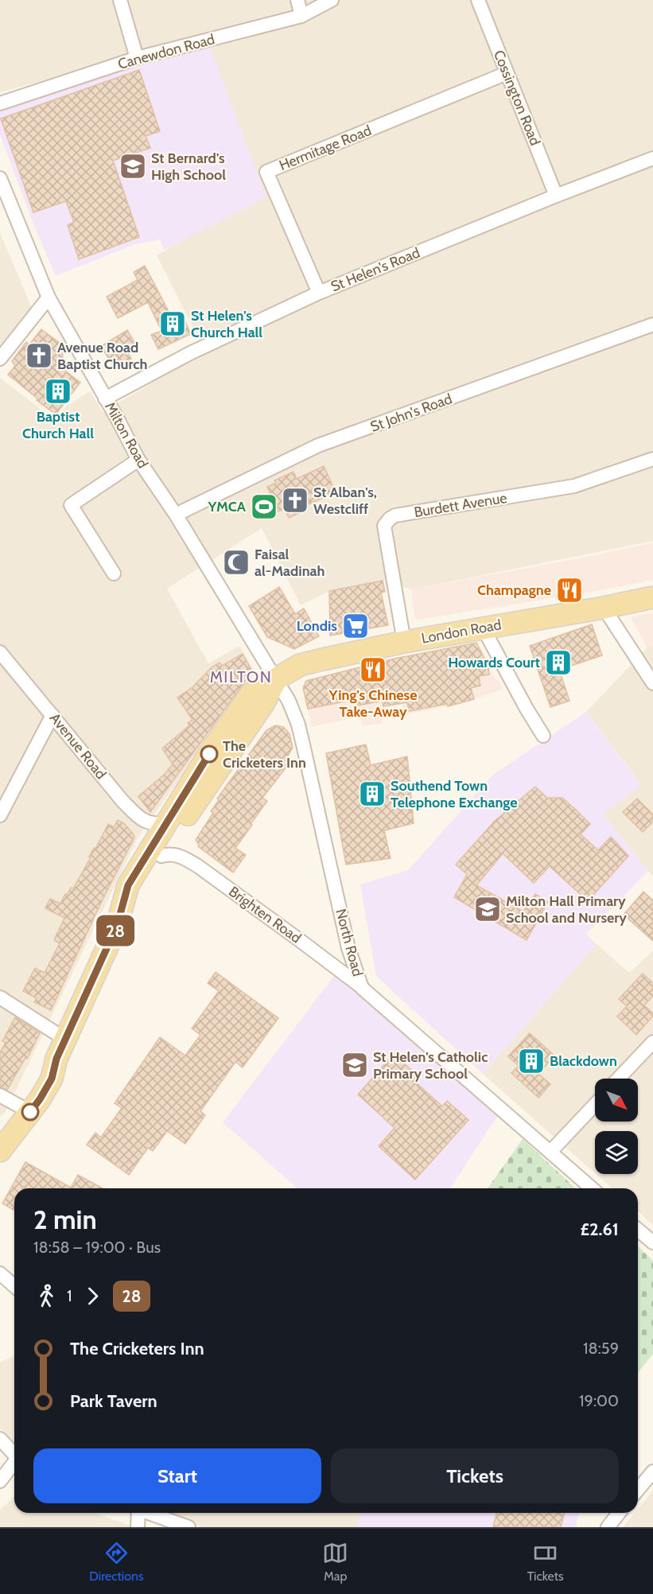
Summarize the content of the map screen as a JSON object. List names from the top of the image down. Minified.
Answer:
{"streets":{"main road":["London Road"],"street":["Canewdon Road","Cossington Road","Hermitage Road","St Helen's Road","St John's Road","Milton Road","Burdett Avenue","Avenue Road","Brighten Road","North Road"]},"crossings":[["Cossington Road","Hermitage Road"],["Cossington Road","St Helen's Road"],["Hermitage Road","St Helen's Road"],["St Helen's Road","Milton Road"],["St John's Road","Milton Road"],["Milton Road","London Road"],["Milton Road","North Road"],["Burdett Avenue","London Road"],["London Road","Avenue Road"],["London Road","Brighten Road"],["London Road","North Road"],["Brighten Road","North Road"]],"districts":["MILTON"],"places":{"school or university":["St Bernard's High School","Milton Hall Primary School and Nursery","St Helen's Catholic Primary School"],"building":["St Helen's Church Hall","Baptist Church Hall","Howards Court","Southend Town Telephone Exchange","Blackdown"],"church":["Avenue Road Baptist Church","St Alban's, Westcliff"],"sports":["YMCA"],"mosque":["Faisal al-Madinah"],"restaurant":["Champagne","Ying's Chinese Take-Away"],"supermarket":["Londis"],"other":["The Cricketers Inn"]},"lines":["bus line 28"],"north":"bottom right","page":{"on_map":"28","heading":["2 min","18:58 – 19:00 · Bus","£2.61"],"legs":["1","28"],"list":[{"name":"The Cricketers Inn","value":"18:59"},{"name":"Park Tavern","value":"19:00"}],"buttons":["Start","Tickets"],"tabs":["Directions","Map","Tickets"]}}
